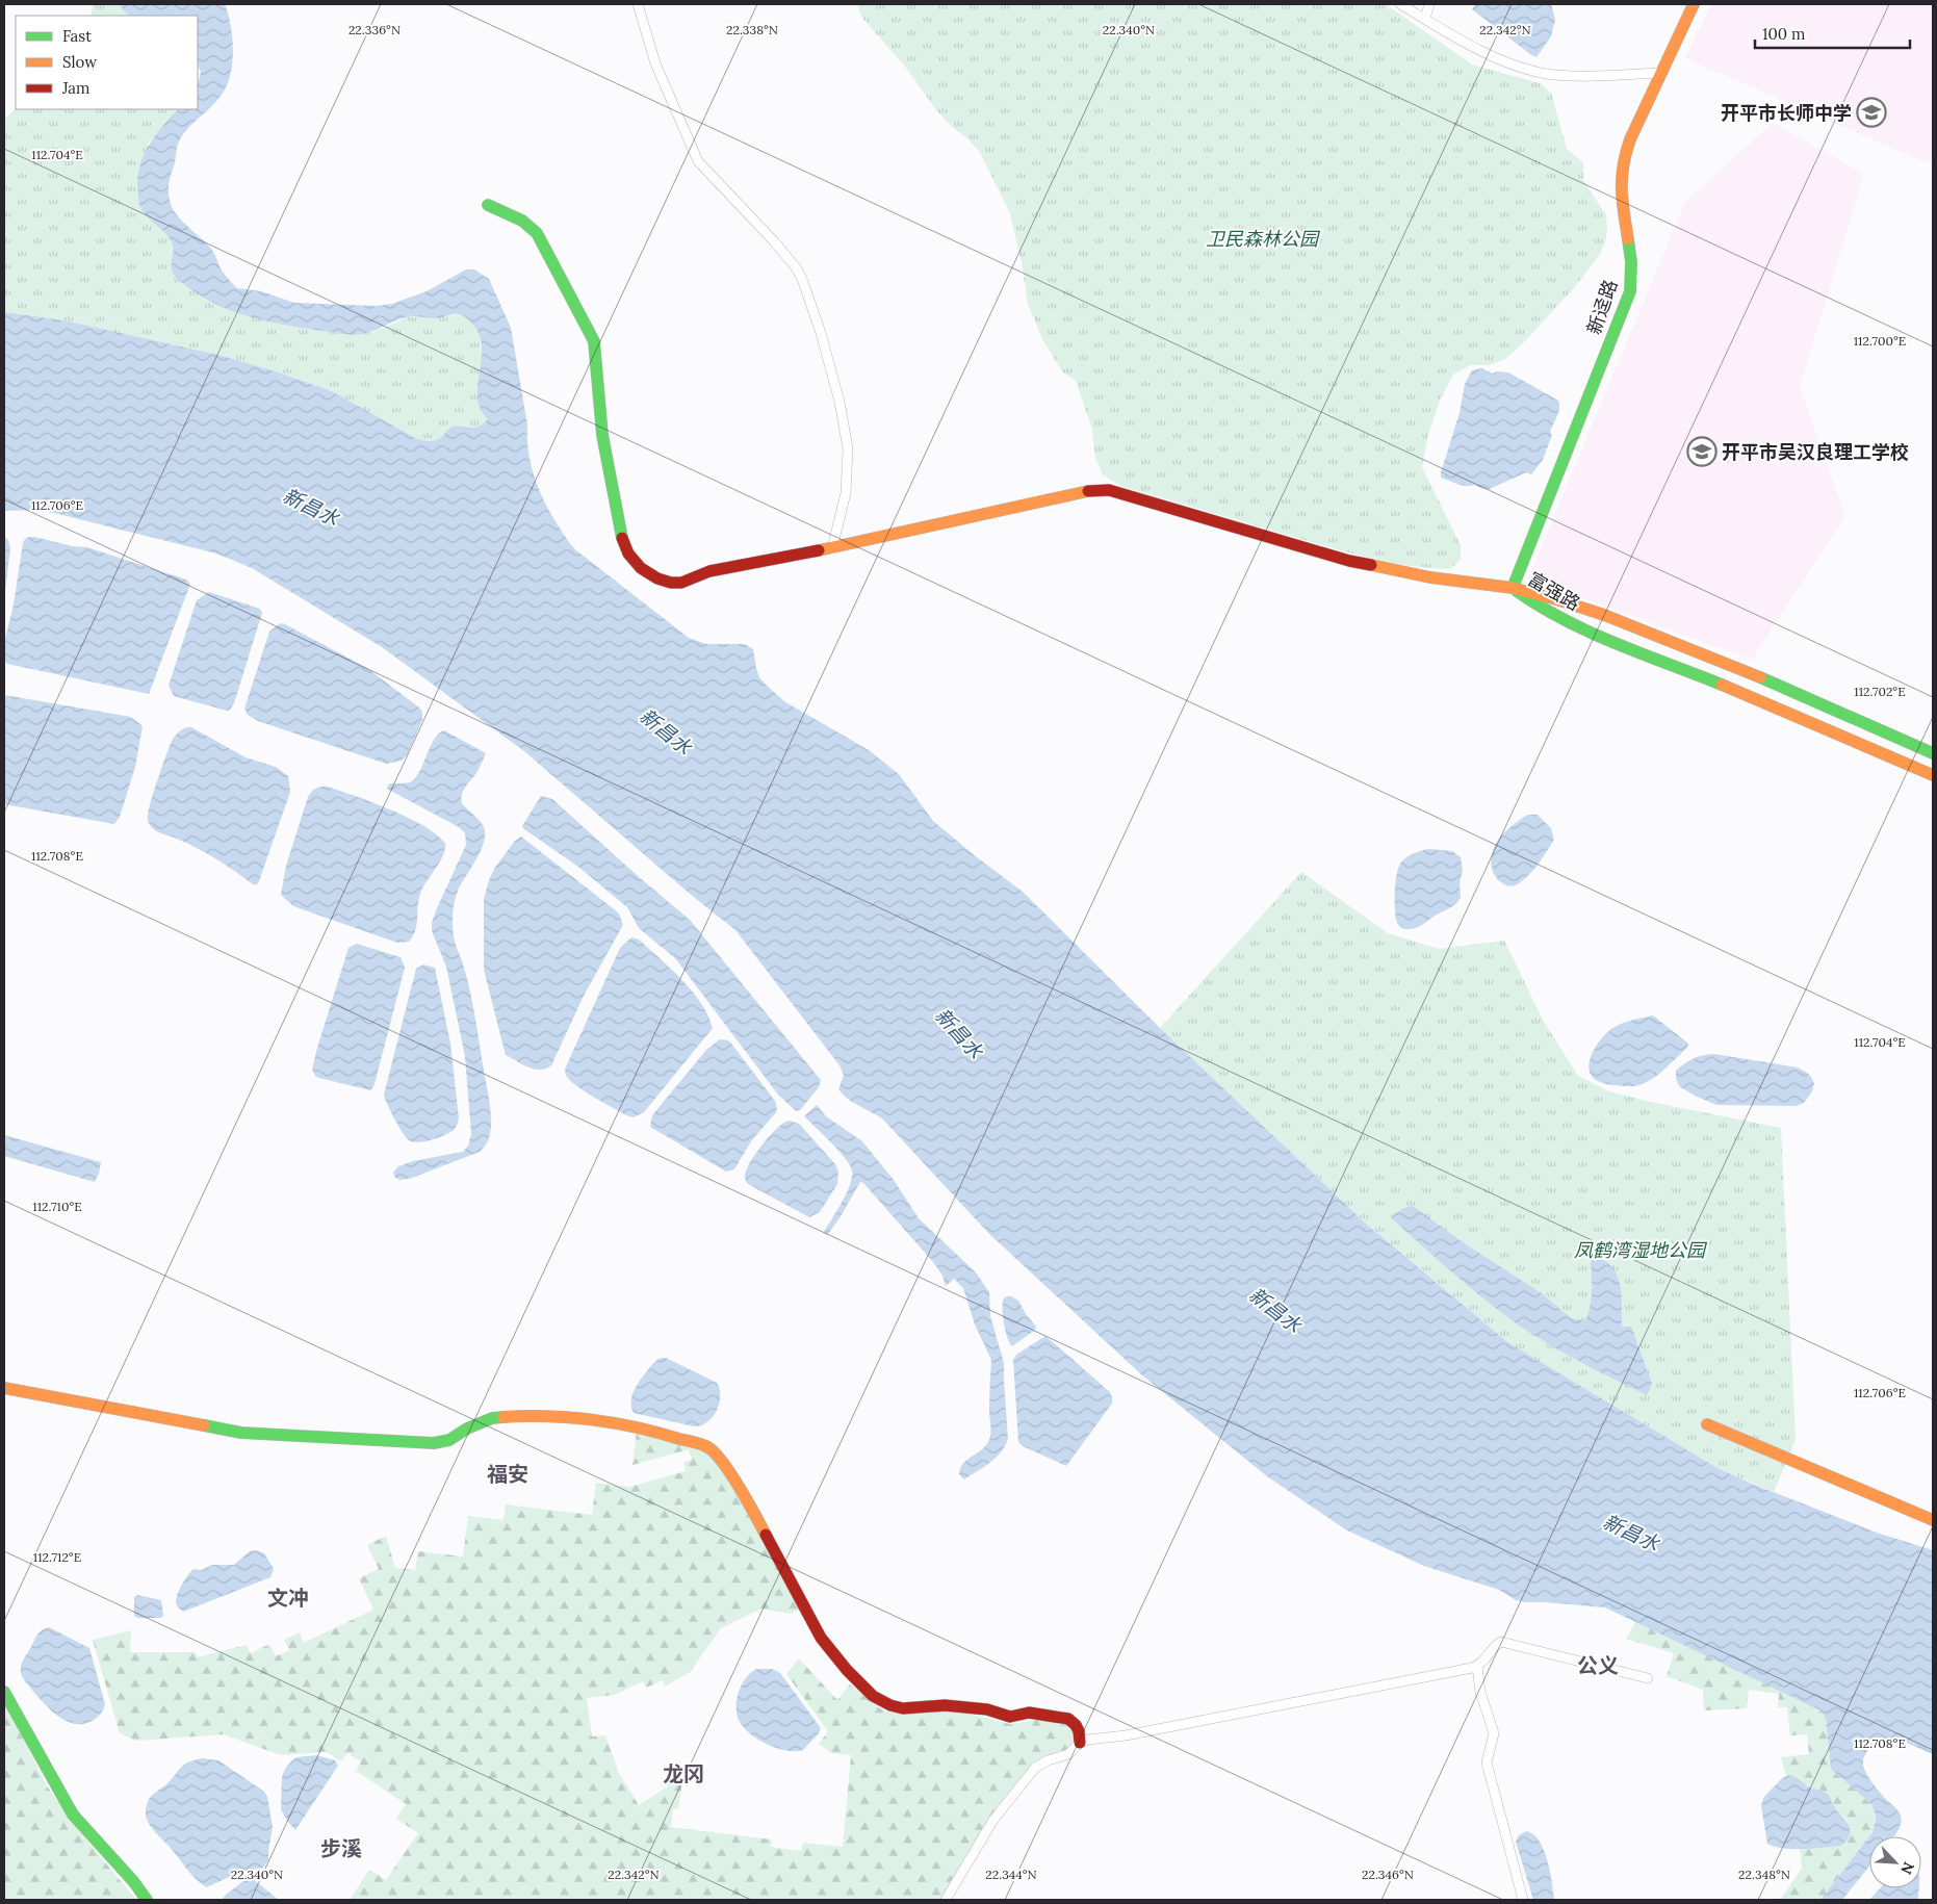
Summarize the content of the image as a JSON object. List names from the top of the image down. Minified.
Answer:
{"streets":{"street":["新迳路","富强路"]},"crossings":[["新迳路","富强路"]],"districts":["福安","文冲","公义","龙冈","步溪"],"water":["新昌水"],"parks":["卫民森林公园","凤鹤湾湿地公园"],"places":{"school or university":["开平市长师中学","开平市吴汉良理工学校"]},"legend":["Fast","Slow","Jam"],"scale_bar":"100 m","north":"bottom right","coordinates":["22.336°N","22.338°N","22.340°N","22.342°N","112.704°E","112.700°E","112.706°E","112.702°E","112.708°E","112.710°E","112.712°E","22.344°N","22.346°N","22.348°N"]}
